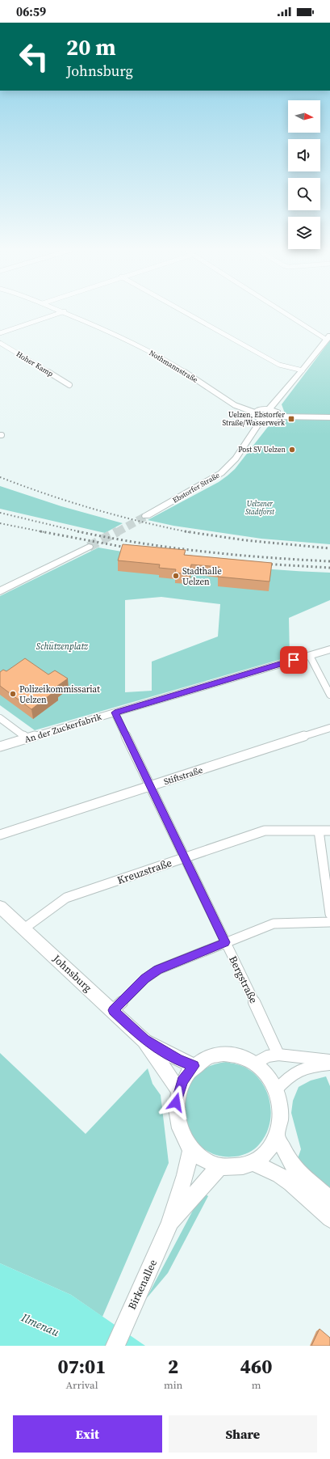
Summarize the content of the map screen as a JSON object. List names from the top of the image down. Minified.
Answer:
{"streets":{"main road":["Ebstorfer Straße","Johnsburg","Birkenallee"],"street":["Hoher Kamp","Nothmannstraße","An der Zuckerfabrik","Stiftstraße","Kreuzstraße","Bergstraße"]},"crossings":[["An der Zuckerfabrik","Bergstraße"],["Stiftstraße","Bergstraße"],["Kreuzstraße","Johnsburg"],["Kreuzstraße","Bergstraße"],["Johnsburg","Birkenallee"]],"water":["Ilmenau"],"parks":["Uelzener Stadtforst","Schützenplatz"],"places":{"transit":["Uelzen, Ebstorfer Straße/Wasserwerk"],"other":["Post SV Uelzen","Stadthalle Uelzen","Polizeikommissariat Uelzen"]},"north":"right","page":{"status":"06:59","turn":["20 m","Johnsburg"],"eta":["07:01","Arrival","2","min","460","m"],"buttons":["Exit","Share"]}}
